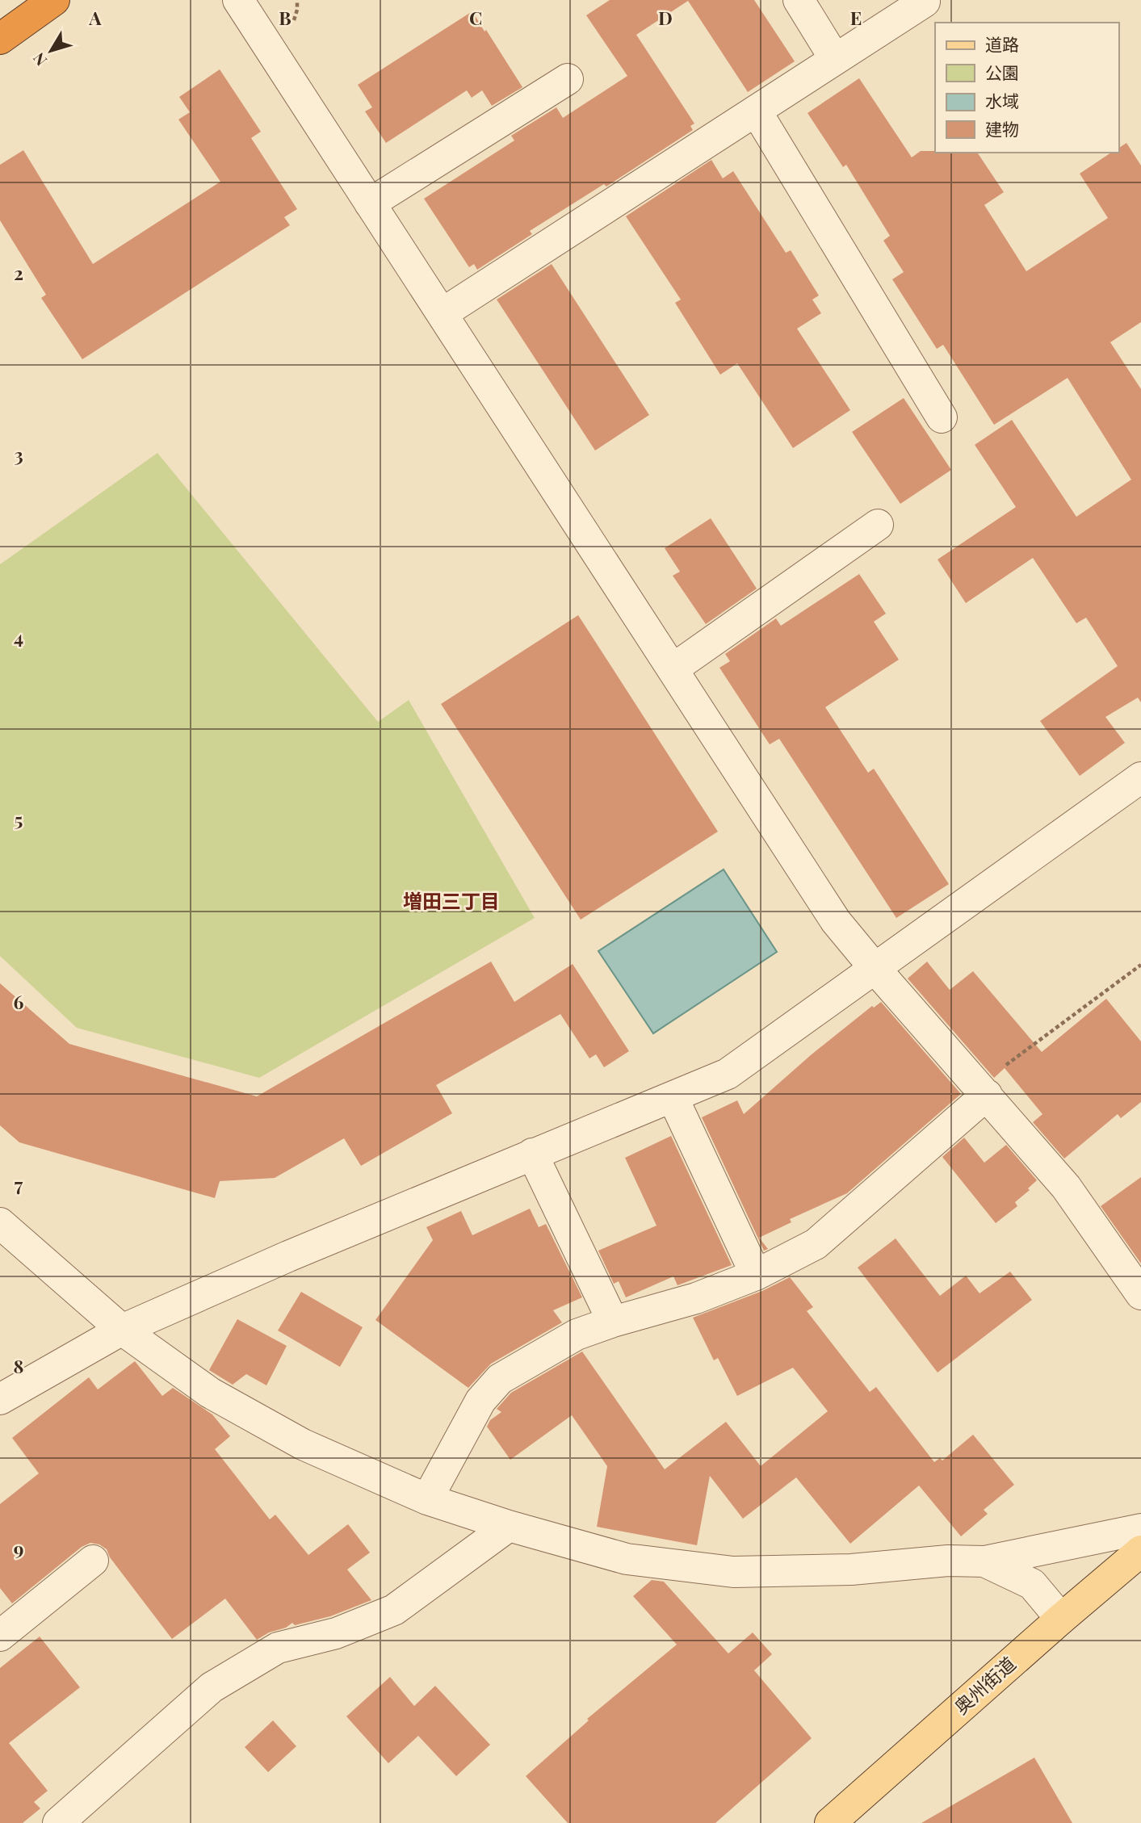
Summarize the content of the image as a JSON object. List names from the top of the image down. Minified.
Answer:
{"streets":{"main road":["奥州街道"]},"districts":["増田三丁目"],"legend":["道路","公園","水域","建物"],"north":"bottom left","grid":{"columns":["A","B","C","D","E"],"rows":["2","3","4","5","6","7","8","9"]}}
